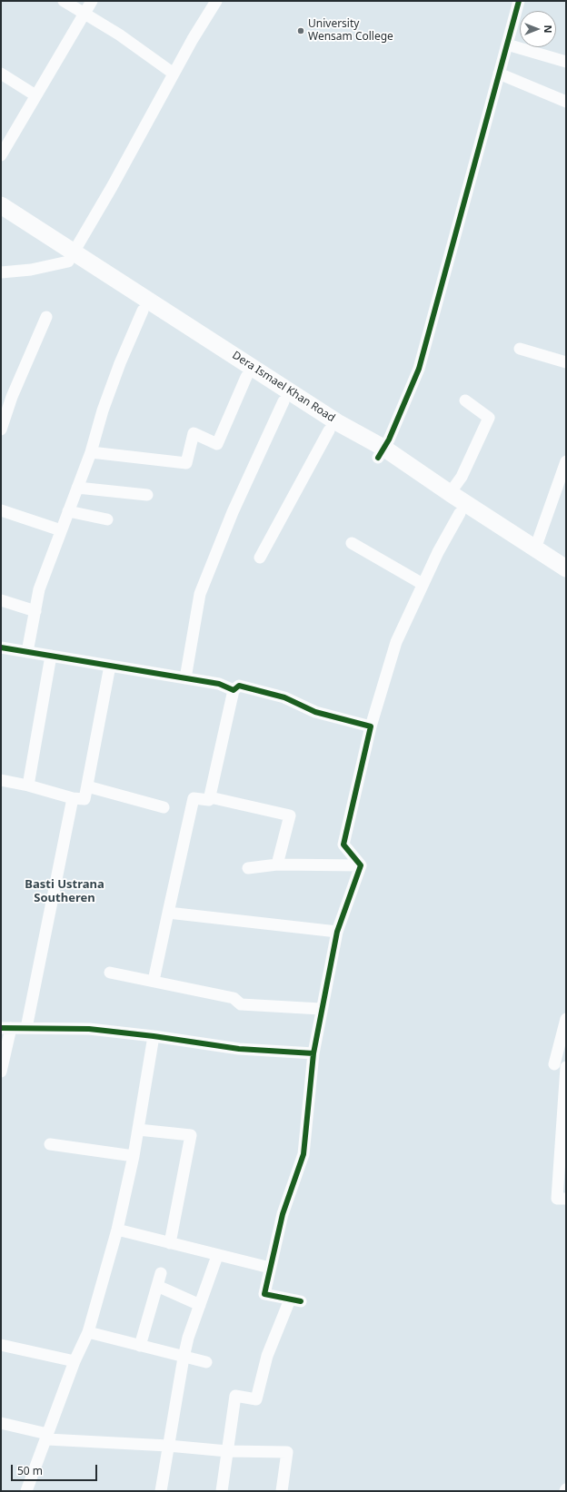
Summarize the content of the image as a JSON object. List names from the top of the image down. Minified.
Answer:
{"streets":{"highway":["Dera Ismael Khan Road"]},"districts":["Basti Ustrana Southeren"],"places":["University Wensam College"],"scale_bar":"50 m","north":"right"}
